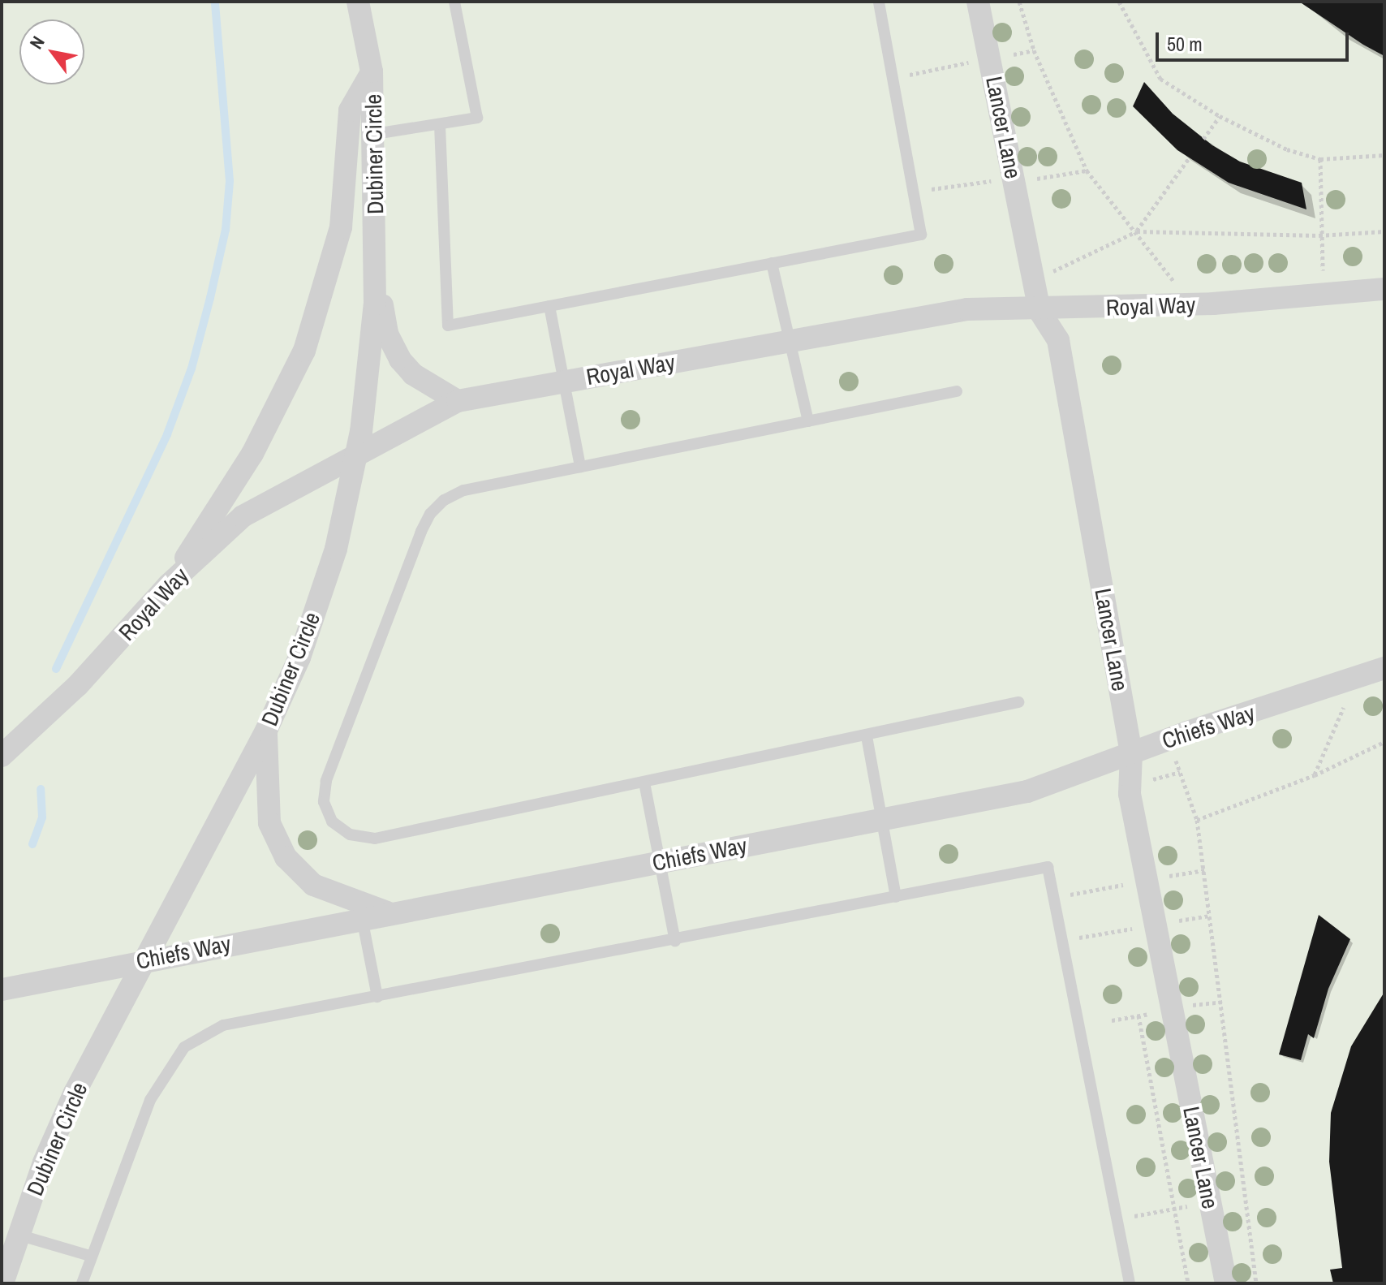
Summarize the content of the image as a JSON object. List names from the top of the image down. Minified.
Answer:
{"streets":{"street":["Lancer Lane","Dubiner Circle","Royal Way","Chiefs Way"]},"crossings":[["Lancer Lane","Royal Way"],["Lancer Lane","Chiefs Way"],["Dubiner Circle","Royal Way"],["Dubiner Circle","Chiefs Way"]],"scale_bar":"50 m","north":"top left"}
